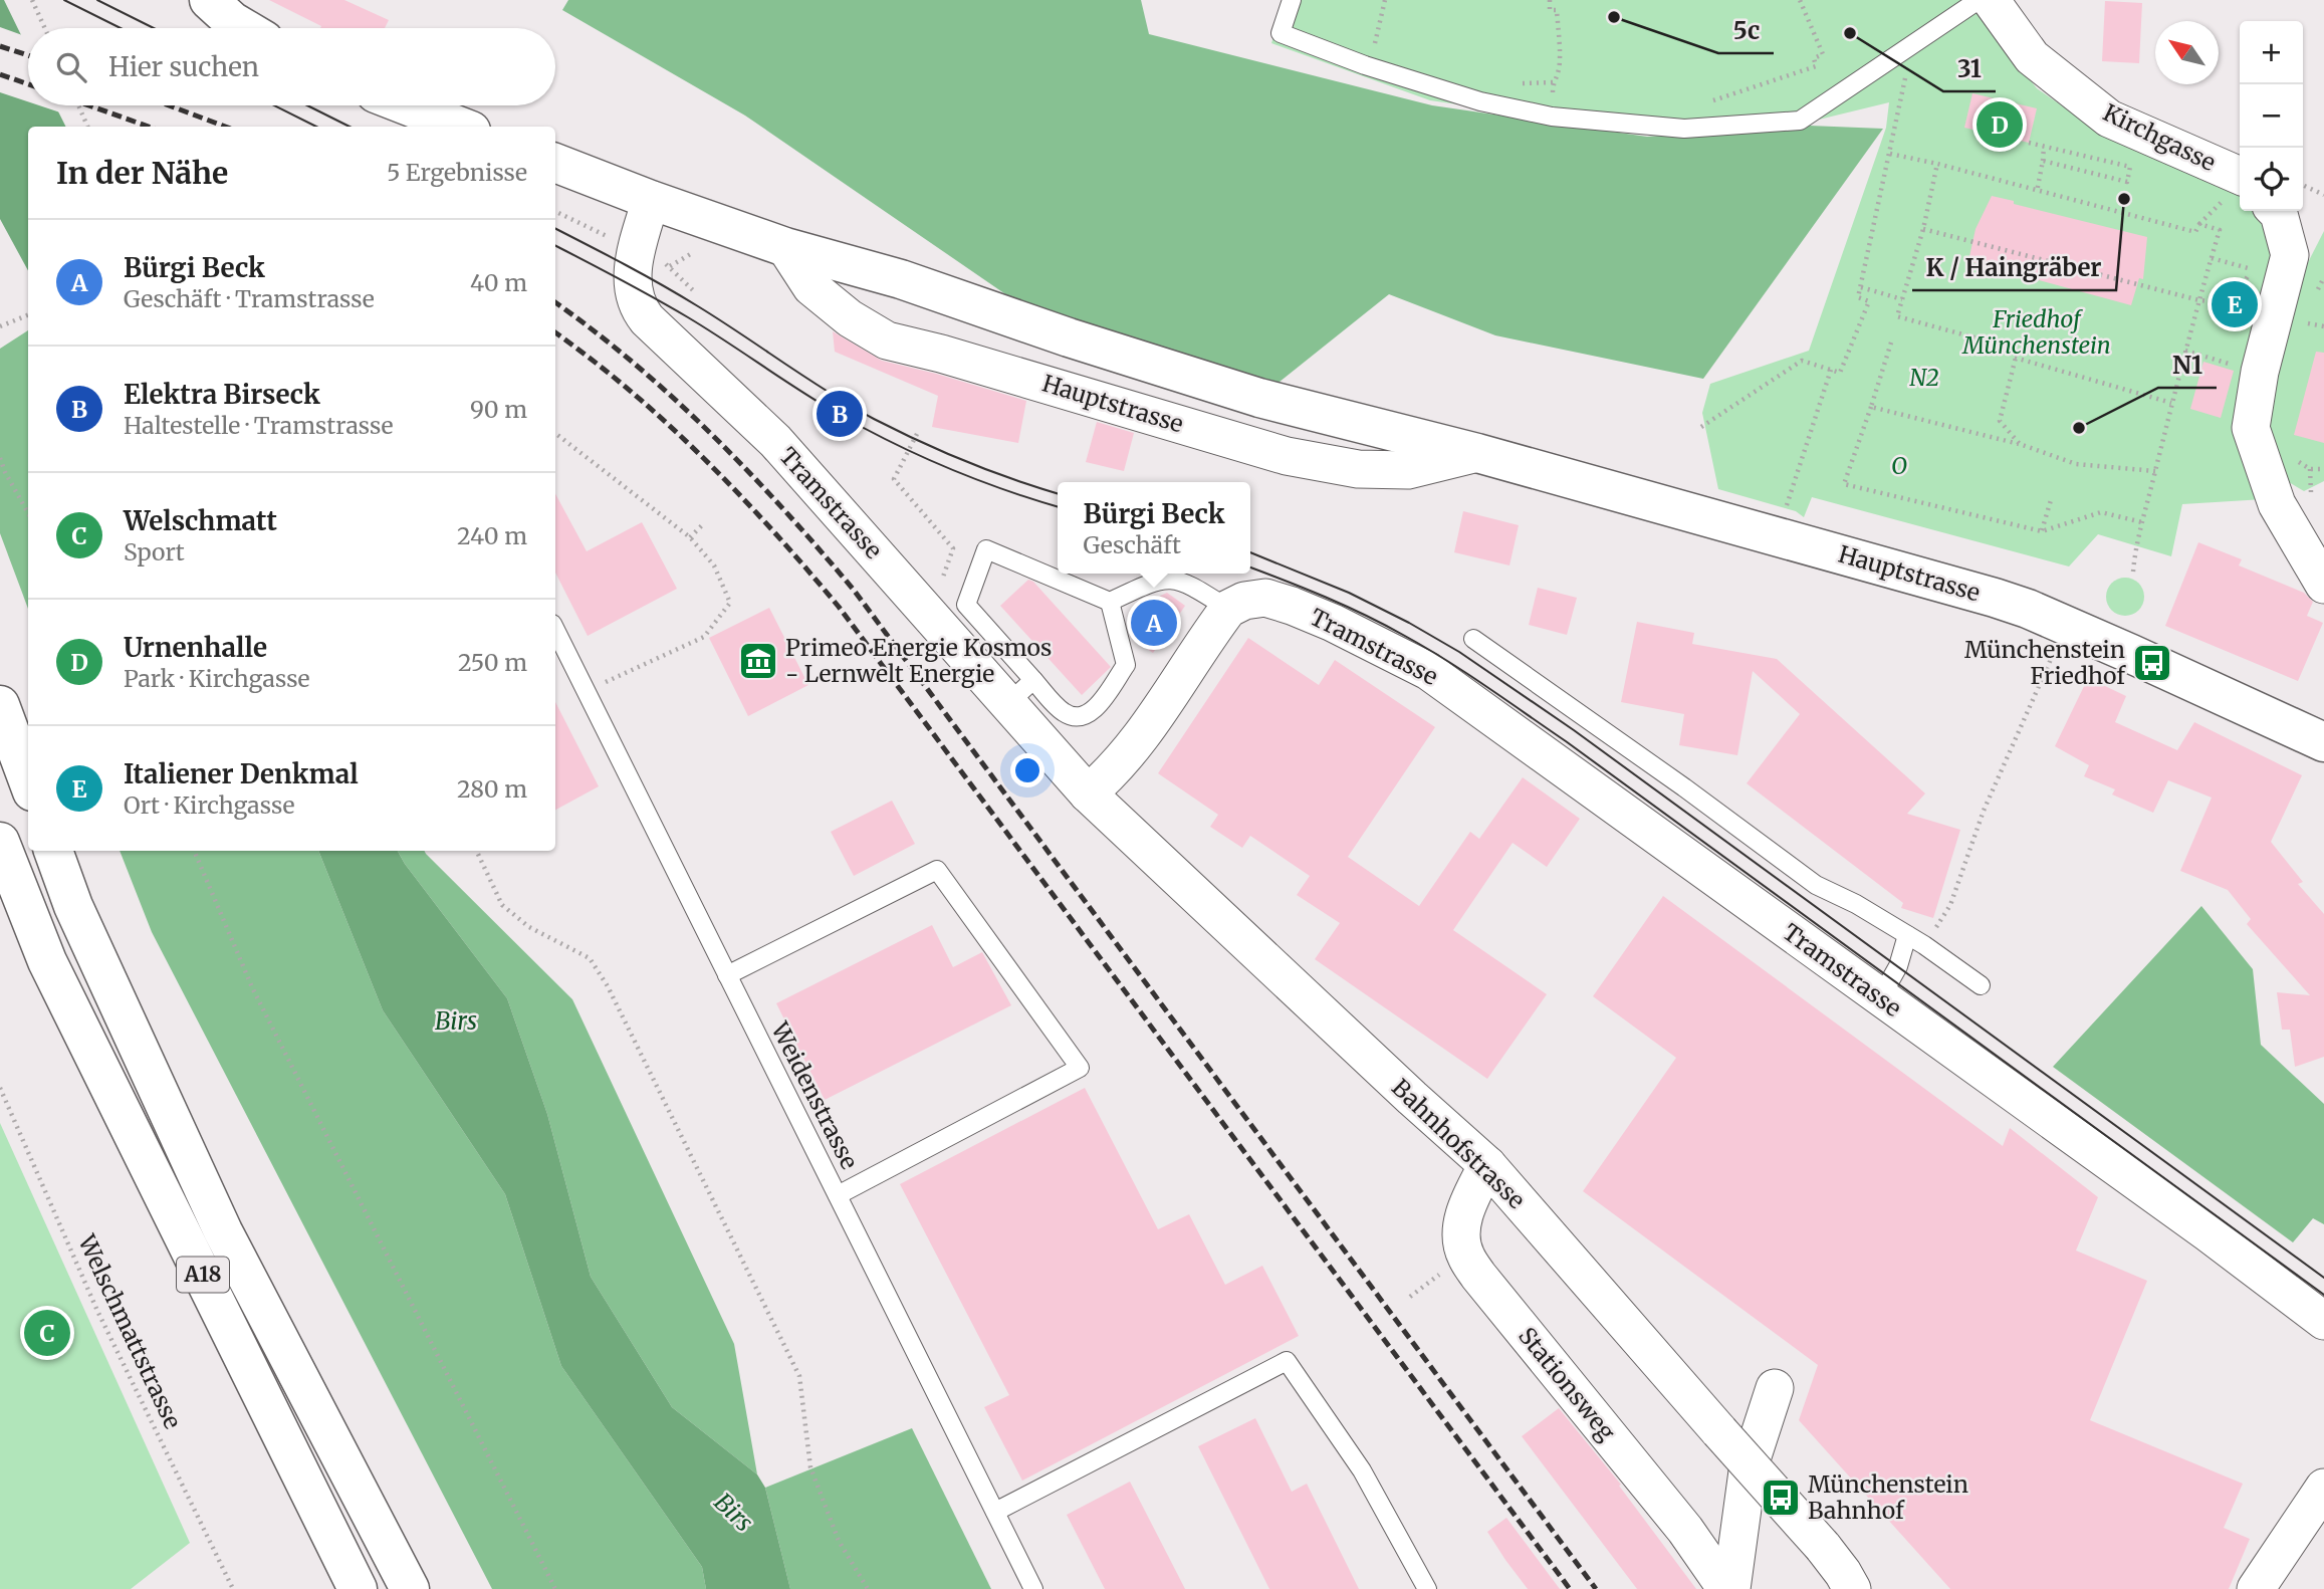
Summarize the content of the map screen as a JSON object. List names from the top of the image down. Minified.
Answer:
{"streets":{"main road":["Hauptstrasse","A18"],"street":["Kirchgasse","Tramstrasse","Bahnhofstrasse","Stationsweg"],"lane":["Weidenstrasse"],"path":["Welschmattstrasse"]},"crossings":[["Hauptstrasse","Tramstrasse"],["Tramstrasse","Bahnhofstrasse"],["Bahnhofstrasse","Stationsweg"]],"water":["Birs"],"parks":["Friedhof Münchenstein","N2","O"],"places":{"other":["5c","31","K / Haingräber","N1"],"museum":["Primeo Energie Kosmos - Lernwelt Energie"],"bus stop":["Münchenstein Friedhof","Münchenstein Bahnhof"]},"north":"top left","page":{"map_buttons":["+","−"],"search":"Hier suchen","pins":["D","E","B","A","C"],"heading":["In der Nähe","5 Ergebnisse"],"list":[{"mark":"A","name":"Bürgi Beck","note":"Geschäft · Tramstrasse","value":"40 m"},{"mark":"B","name":"Elektra Birseck","note":"Haltestelle · Tramstrasse","value":"90 m"},{"mark":"C","name":"Welschmatt","note":"Sport","value":"240 m"},{"mark":"D","name":"Urnenhalle","note":"Park · Kirchgasse","value":"250 m"},{"mark":"E","name":"Italiener Denkmal","note":"Ort · Kirchgasse","value":"280 m"}],"popup":["Bürgi Beck","Geschäft"]}}
